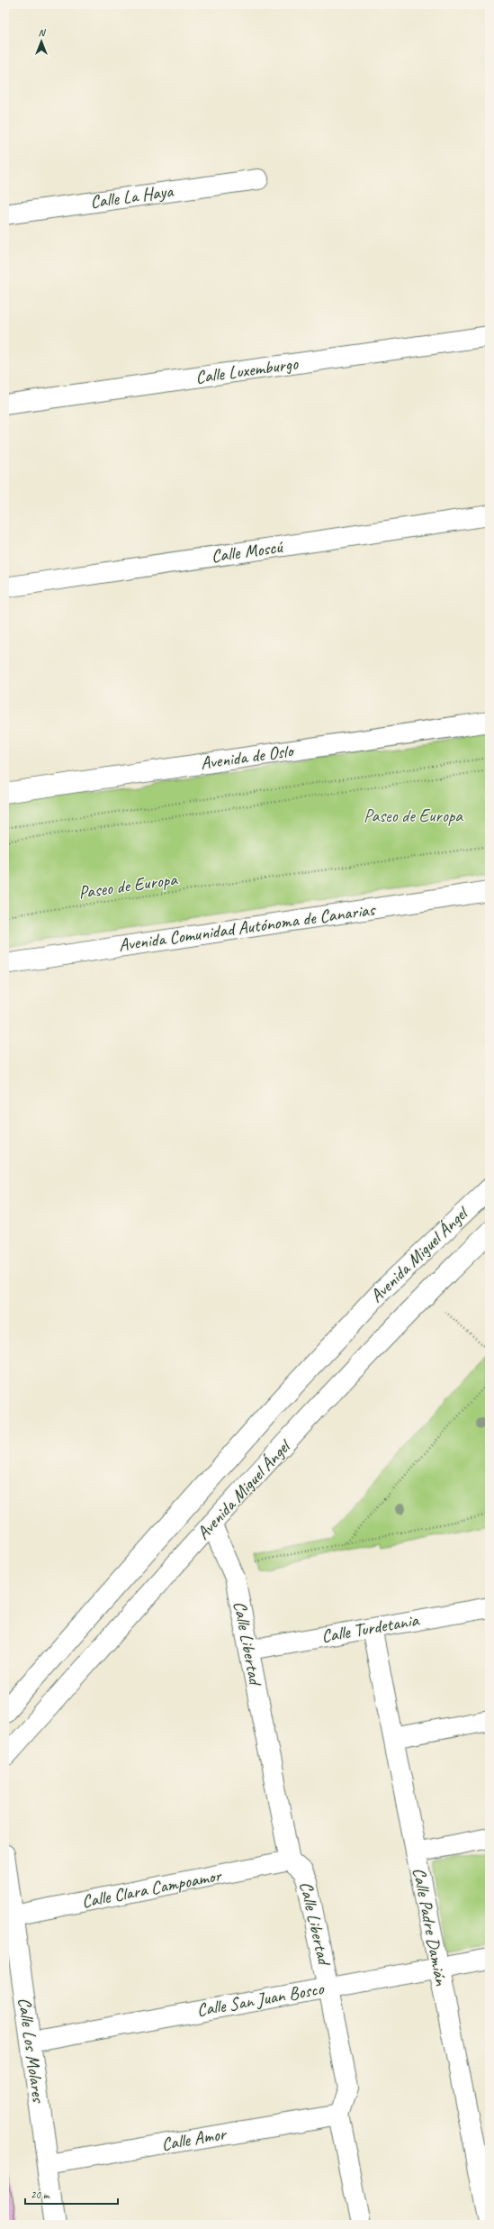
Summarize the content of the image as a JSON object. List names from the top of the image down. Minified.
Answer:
{"streets":{"street":["Calle La Haya","Calle Luxemburgo","Calle Moscú","Avenida de Oslo","Avenida Comunidad Autónoma de Canarias","Avenida Miguel Ángel","Calle Turdetania","Calle Libertad","Calle Clara Campoamor","Calle Padre Damián","Calle San Juan Bosco","Calle Los Molares","Calle Amor"],"path":["Paseo de Europa"]},"crossings":[["Avenida Miguel Ángel","Calle Libertad"],["Calle Turdetania","Calle Libertad"],["Calle Turdetania","Calle Padre Damián"],["Calle Libertad","Calle Clara Campoamor"],["Calle Libertad","Calle San Juan Bosco"],["Calle Libertad","Calle Amor"],["Calle Clara Campoamor","Calle Los Molares"],["Calle Padre Damián","Calle San Juan Bosco"],["Calle San Juan Bosco","Calle Los Molares"],["Calle Los Molares","Calle Amor"]],"parks":["Paseo de Europa"],"scale_bar":"20 m","north":"top"}
